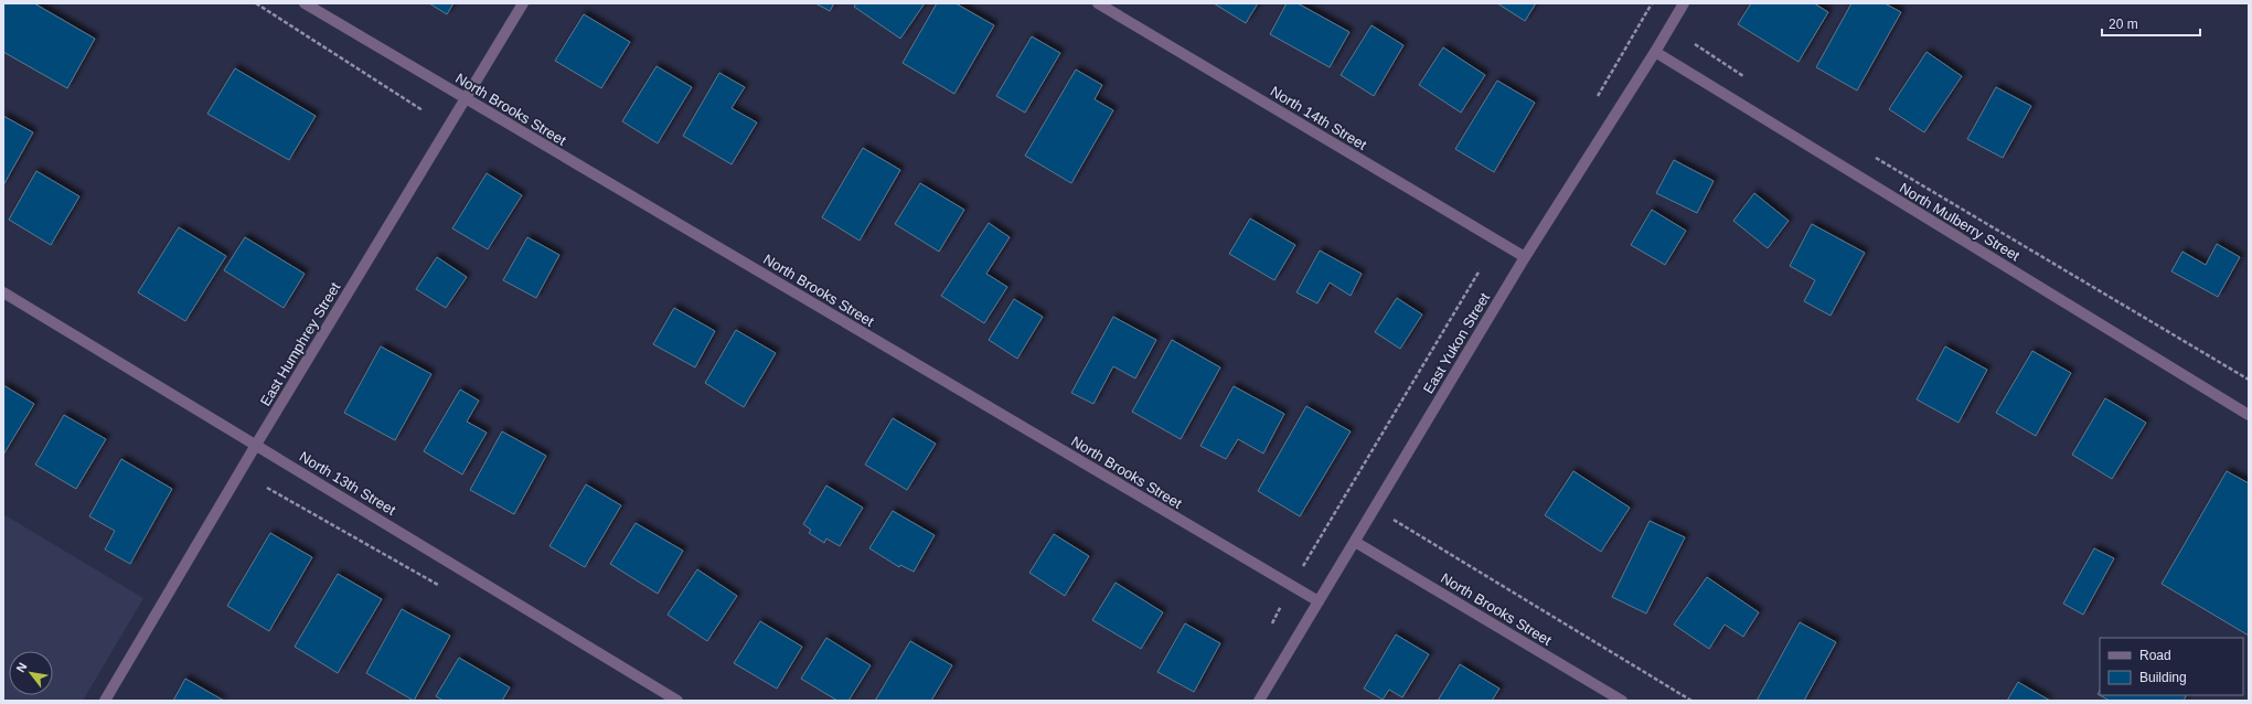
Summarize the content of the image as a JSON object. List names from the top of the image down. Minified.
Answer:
{"streets":{"street":["North Brooks Street","North 14th Street","North Mulberry Street","East Yukon Street","East Humphrey Street","North 13th Street"]},"crossings":[["North Brooks Street","East Yukon Street"],["North Brooks Street","East Humphrey Street"],["North 14th Street","East Yukon Street"],["North Mulberry Street","East Yukon Street"],["East Humphrey Street","North 13th Street"]],"legend":["Road","Building"],"scale_bar":"20 m","north":"top left"}
